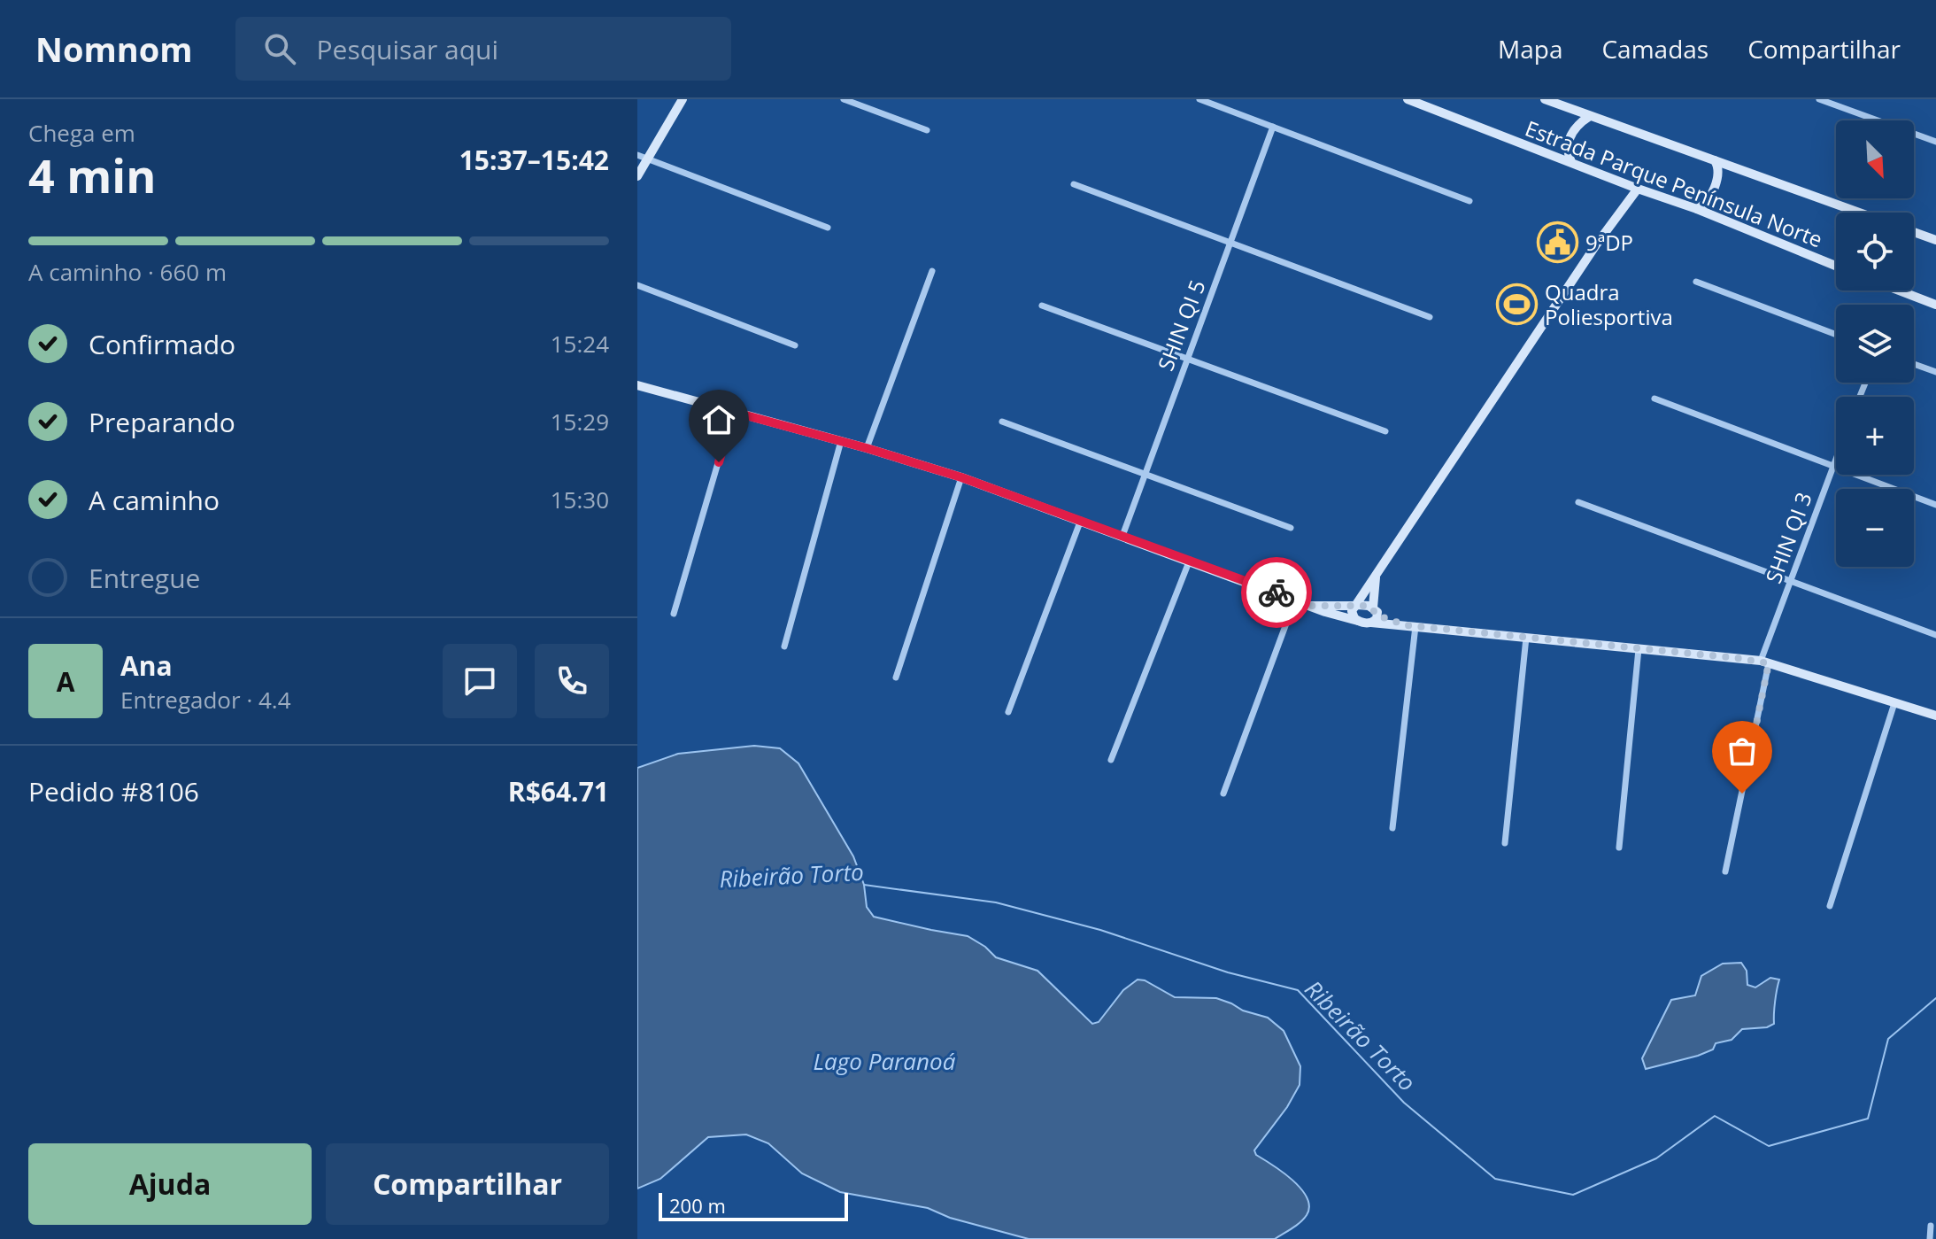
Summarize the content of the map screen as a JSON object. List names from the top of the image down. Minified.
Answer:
{"streets":{"street":["Estrada Parque Península Norte","SHIN QI 5","SHIN QI 3"]},"water":["Ribeirão Torto","Lago Paranoá"],"places":{"public building":["9ªDP"],"sports":["Quadra Poliesportiva"]},"scale_bar":"200 m","north":"bottom right","page":{"header":"Nomnom","search":"Pesquisar aqui","nav":["Mapa","Camadas","Compartilhar"],"heading":["4 min","Chega em","15:37–15:42"],"panel":["Ana","Entregador · 4.4","Pedido #8106","R$64.71"],"map_buttons":["+","−"],"bar":"A caminho · 660 m","list":[["Confirmado","15:24"],["Preparando","15:29"],["A caminho","15:30"],"Entregue"],"round":"A","buttons":["Ajuda","Compartilhar"],"scale":"200 m"}}
